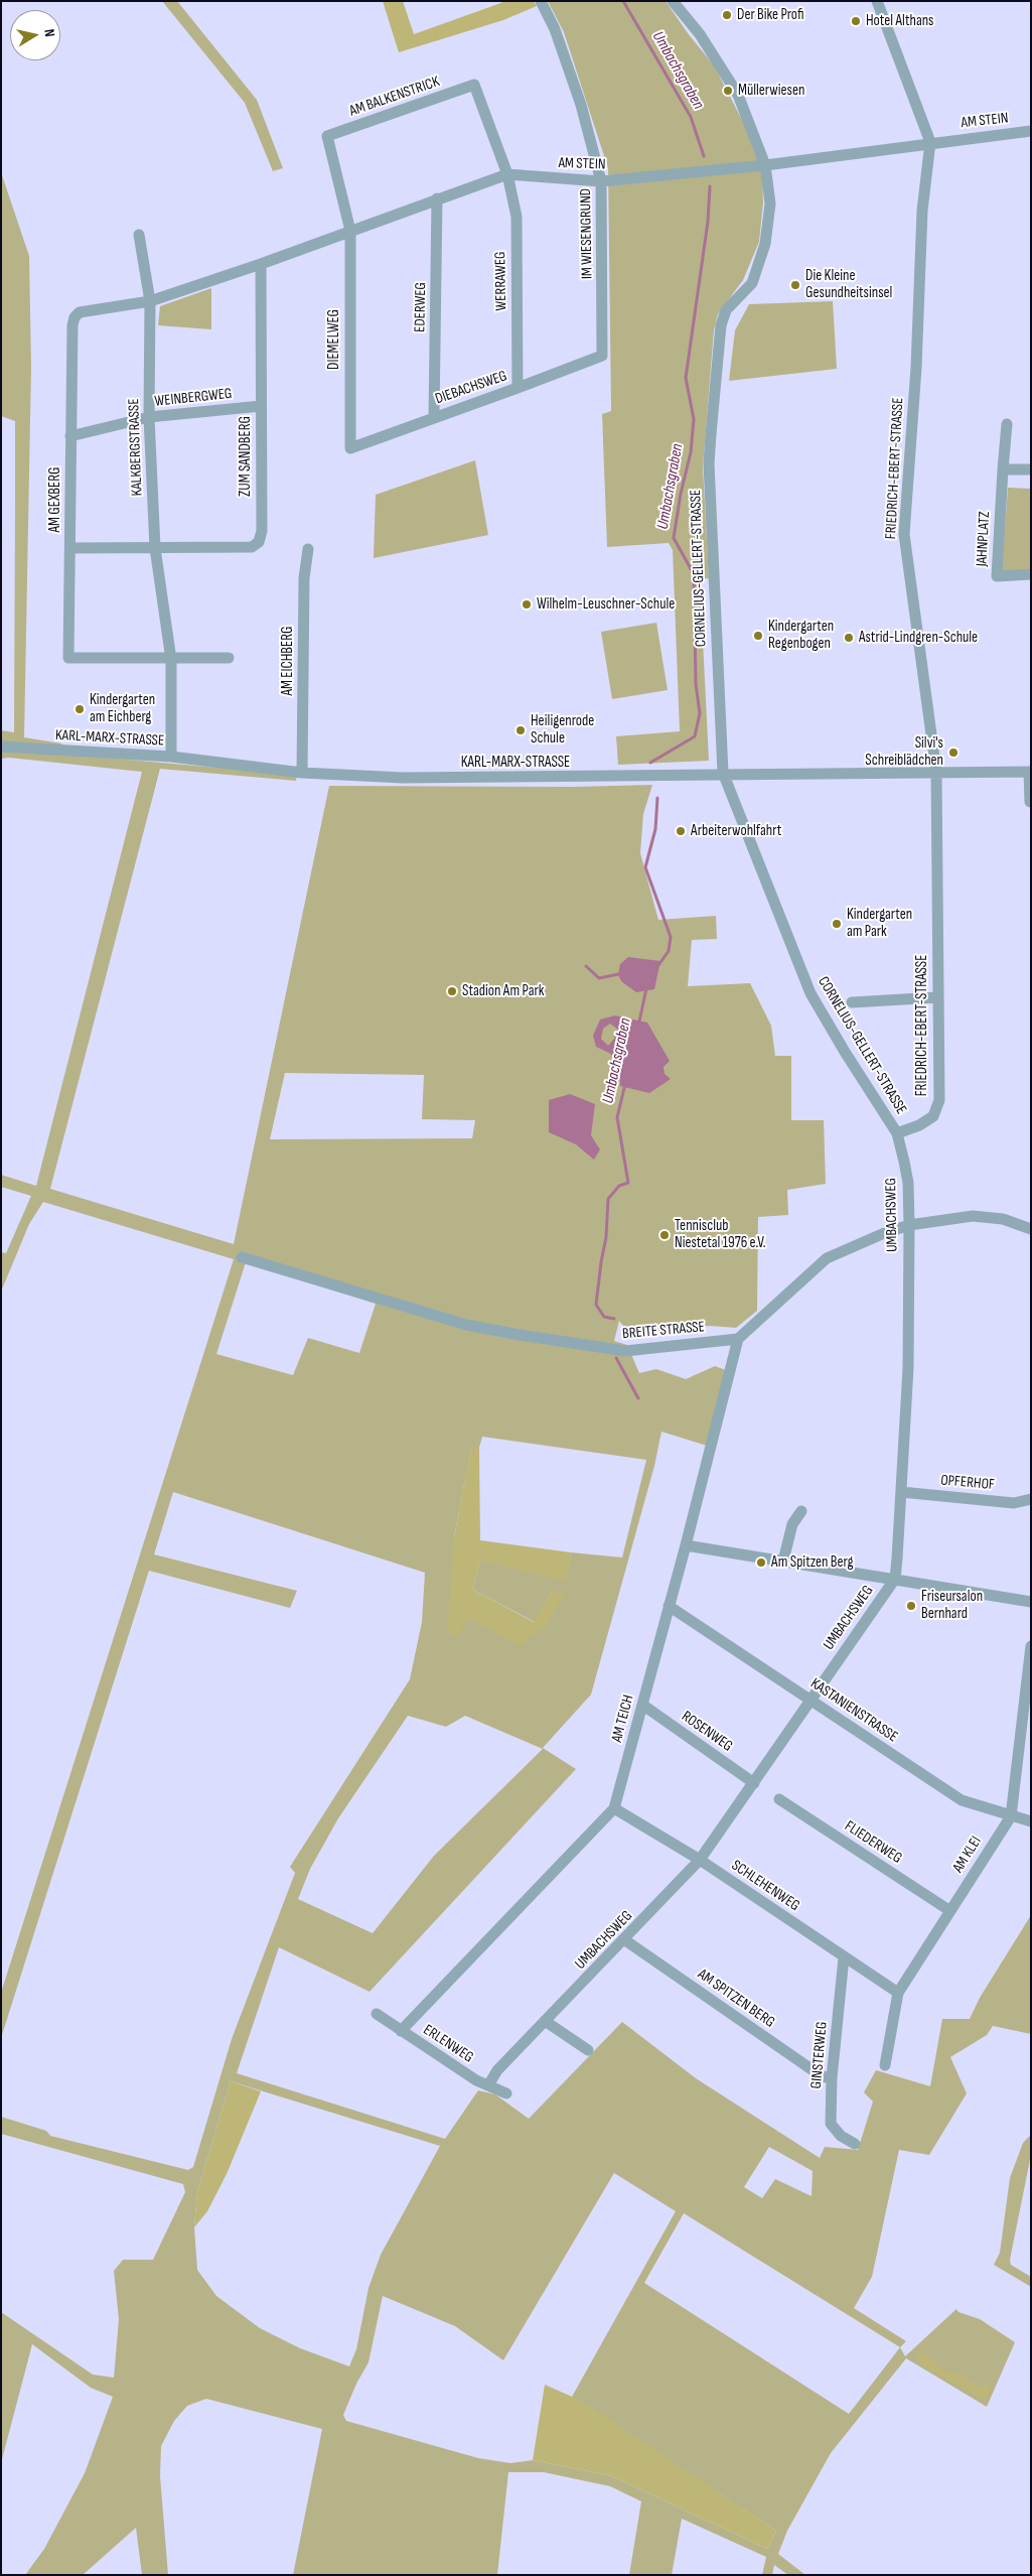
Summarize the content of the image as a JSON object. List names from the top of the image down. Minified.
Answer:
{"streets":{"street":["AM BALKENSTRICK","AM STEIN","IM WIESENGRUND","WERRAWEG","EDERWEG","DIEMELWEG","DIEBACHSWEG","WEINBERGWEG","KALKBERGSTRASSE","ZUM SANDBERG","FRIEDRICH-EBERT-STRASSE","AM GEXBERG","JAHNPLATZ","CORNELIUS-GELLERT-STRASSE","AM EICHBERG","KARL-MARX-STRASSE","UMBACHSWEG","BREITE STRASSE","OPFERHOF","KASTANIENSTRASSE","AM TEICH","ROSENWEG","FLIEDERWEG","AM KLEI","SCHLEHENWEG","AM SPITZEN BERG","ERLENWEG","GINSTERWEG"]},"crossings":[["AM BALKENSTRICK","AM STEIN"],["AM BALKENSTRICK","WERRAWEG"],["AM BALKENSTRICK","DIEMELWEG"],["AM STEIN","IM WIESENGRUND"],["AM STEIN","WERRAWEG"],["AM STEIN","EDERWEG"],["AM STEIN","DIEMELWEG"],["AM STEIN","KALKBERGSTRASSE"],["AM STEIN","ZUM SANDBERG"],["AM STEIN","FRIEDRICH-EBERT-STRASSE"],["AM STEIN","AM GEXBERG"],["AM STEIN","CORNELIUS-GELLERT-STRASSE"],["IM WIESENGRUND","DIEBACHSWEG"],["WERRAWEG","DIEBACHSWEG"],["EDERWEG","DIEBACHSWEG"],["DIEMELWEG","DIEBACHSWEG"],["WEINBERGWEG","KALKBERGSTRASSE"],["WEINBERGWEG","ZUM SANDBERG"],["WEINBERGWEG","AM GEXBERG"],["KALKBERGSTRASSE","ZUM SANDBERG"],["KALKBERGSTRASSE","AM GEXBERG"],["KALKBERGSTRASSE","KARL-MARX-STRASSE"],["FRIEDRICH-EBERT-STRASSE","CORNELIUS-GELLERT-STRASSE"],["FRIEDRICH-EBERT-STRASSE","KARL-MARX-STRASSE"],["FRIEDRICH-EBERT-STRASSE","UMBACHSWEG"],["CORNELIUS-GELLERT-STRASSE","KARL-MARX-STRASSE"],["CORNELIUS-GELLERT-STRASSE","UMBACHSWEG"],["AM EICHBERG","KARL-MARX-STRASSE"],["UMBACHSWEG","OPFERHOF"],["UMBACHSWEG","KASTANIENSTRASSE"],["UMBACHSWEG","ROSENWEG"],["UMBACHSWEG","SCHLEHENWEG"],["UMBACHSWEG","AM SPITZEN BERG"],["UMBACHSWEG","ERLENWEG"],["BREITE STRASSE","AM TEICH"],["KASTANIENSTRASSE","AM TEICH"],["KASTANIENSTRASSE","AM KLEI"],["AM TEICH","ROSENWEG"],["AM TEICH","SCHLEHENWEG"],["AM TEICH","ERLENWEG"],["FLIEDERWEG","AM KLEI"],["AM KLEI","SCHLEHENWEG"],["SCHLEHENWEG","GINSTERWEG"],["AM SPITZEN BERG","GINSTERWEG"]],"water":["Umbachsgraben"],"places":["Der Bike Profi","Hotel Althans","Müllerwiesen","Die Kleine Gesundheitsinsel","Wilhelm-Leuschner-Schule","Kindergarten Regenbogen","Astrid-Lindgren-Schule","Kindergarten am Eichberg","Heiligenrode Schule","Silvi's Schreiblädchen","Arbeiterwohlfahrt","Kindergarten am Park","Stadion Am Park","Tennisclub Niestetal 1976 e.V.","Am Spitzen Berg","Friseursalon Bernhard"],"north":"right"}
